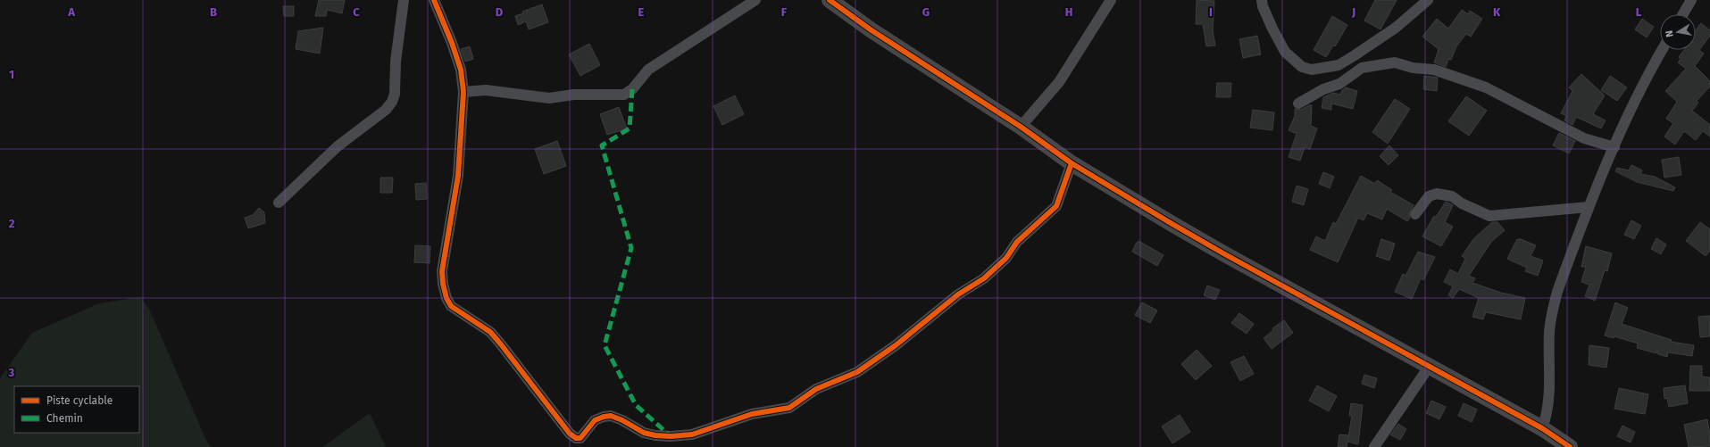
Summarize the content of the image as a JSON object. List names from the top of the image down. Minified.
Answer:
{"legend":["Piste cyclable","Chemin"],"north":"left","grid":{"columns":["A","B","C","D","E","F","G","H","I","J","K","L"],"rows":["1","2","3"]}}
